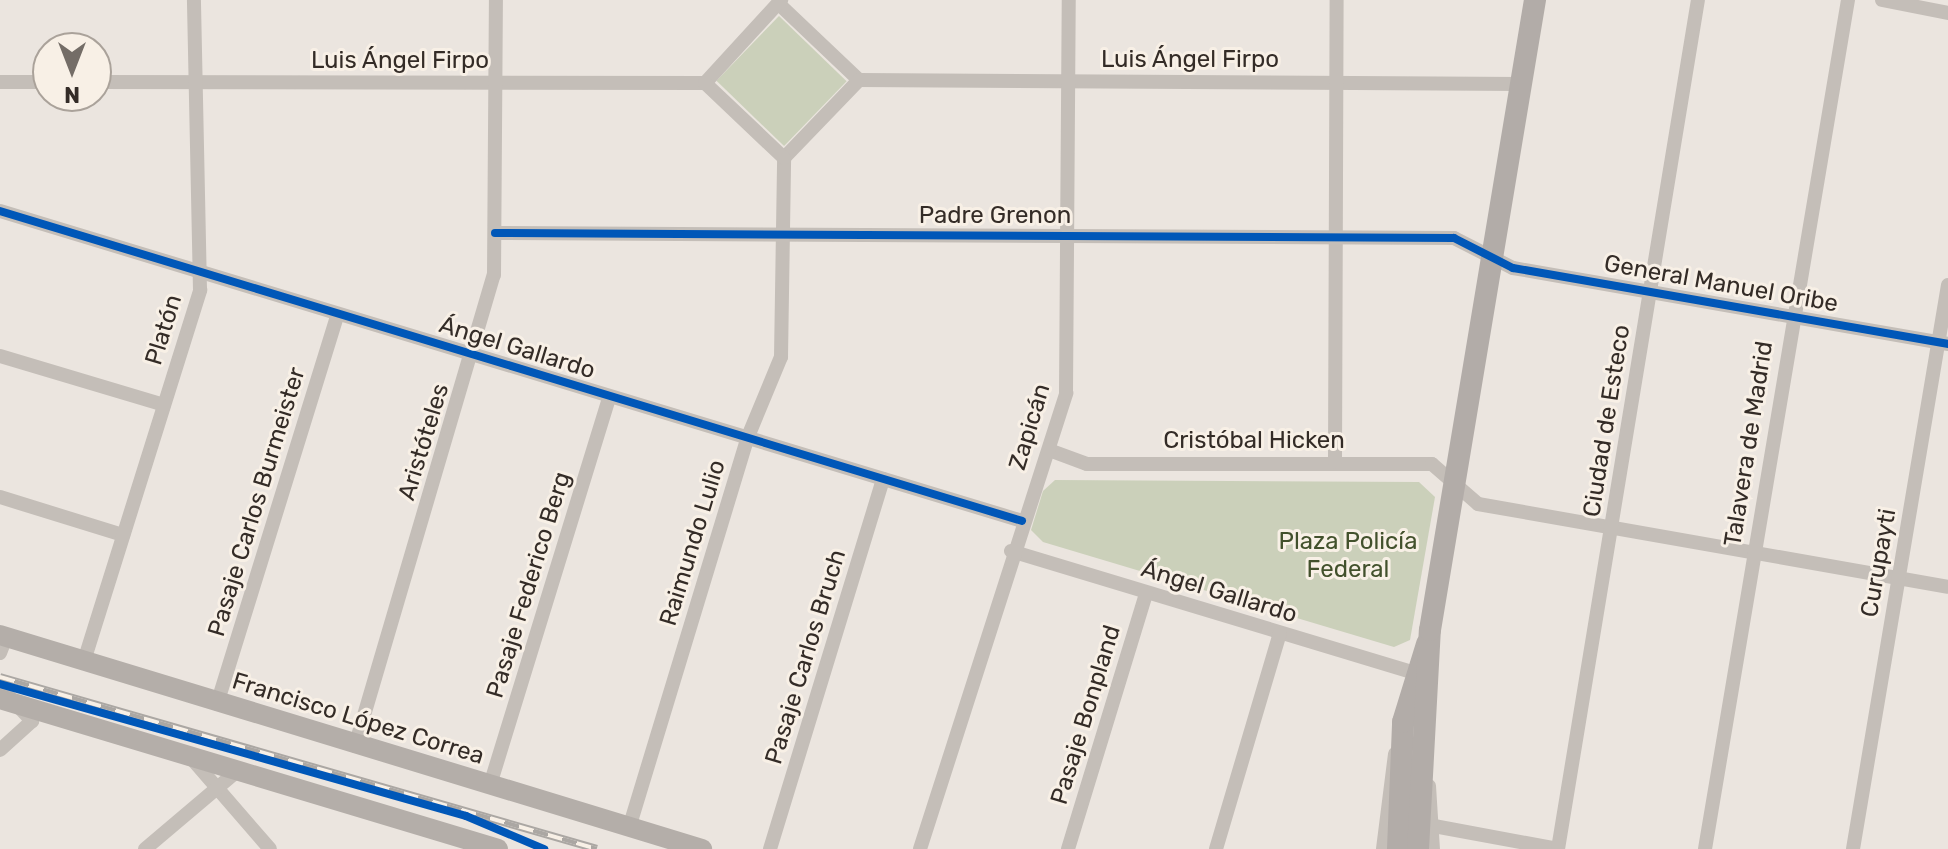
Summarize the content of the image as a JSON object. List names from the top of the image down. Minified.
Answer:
{"streets":{"main road":["Francisco López Correa"],"street":["Luis Ángel Firpo","Padre Grenon","General Manuel Oribe","Platón","Ángel Gallardo","Ciudad de Esteco","Zapicán","Cristóbal Hicken","Aristóteles","Talavera de Madrid","Pasaje Carlos Burmeister","Raimundo Lulio","Curupayti","Pasaje Federico Berg","Pasaje Carlos Bruch","Pasaje Bonpland"]},"crossings":[["Luis Ángel Firpo","Platón"],["Luis Ángel Firpo","Zapicán"],["Luis Ángel Firpo","Aristóteles"],["Padre Grenon","General Manuel Oribe"],["Padre Grenon","Zapicán"],["Padre Grenon","Aristóteles"],["Padre Grenon","Raimundo Lulio"],["General Manuel Oribe","Ciudad de Esteco"],["General Manuel Oribe","Talavera de Madrid"],["General Manuel Oribe","Curupayti"],["Platón","Ángel Gallardo"],["Platón","Francisco López Correa"],["Ángel Gallardo","Zapicán"],["Ángel Gallardo","Aristóteles"],["Ángel Gallardo","Pasaje Carlos Burmeister"],["Ángel Gallardo","Raimundo Lulio"],["Ángel Gallardo","Pasaje Federico Berg"],["Ángel Gallardo","Pasaje Carlos Bruch"],["Ángel Gallardo","Pasaje Bonpland"],["Ciudad de Esteco","Cristóbal Hicken"],["Zapicán","Cristóbal Hicken"],["Cristóbal Hicken","Talavera de Madrid"],["Cristóbal Hicken","Curupayti"],["Aristóteles","Francisco López Correa"],["Pasaje Carlos Burmeister","Francisco López Correa"],["Raimundo Lulio","Francisco López Correa"],["Pasaje Federico Berg","Francisco López Correa"]],"parks":["Plaza Policía Federal"],"north":"bottom"}
